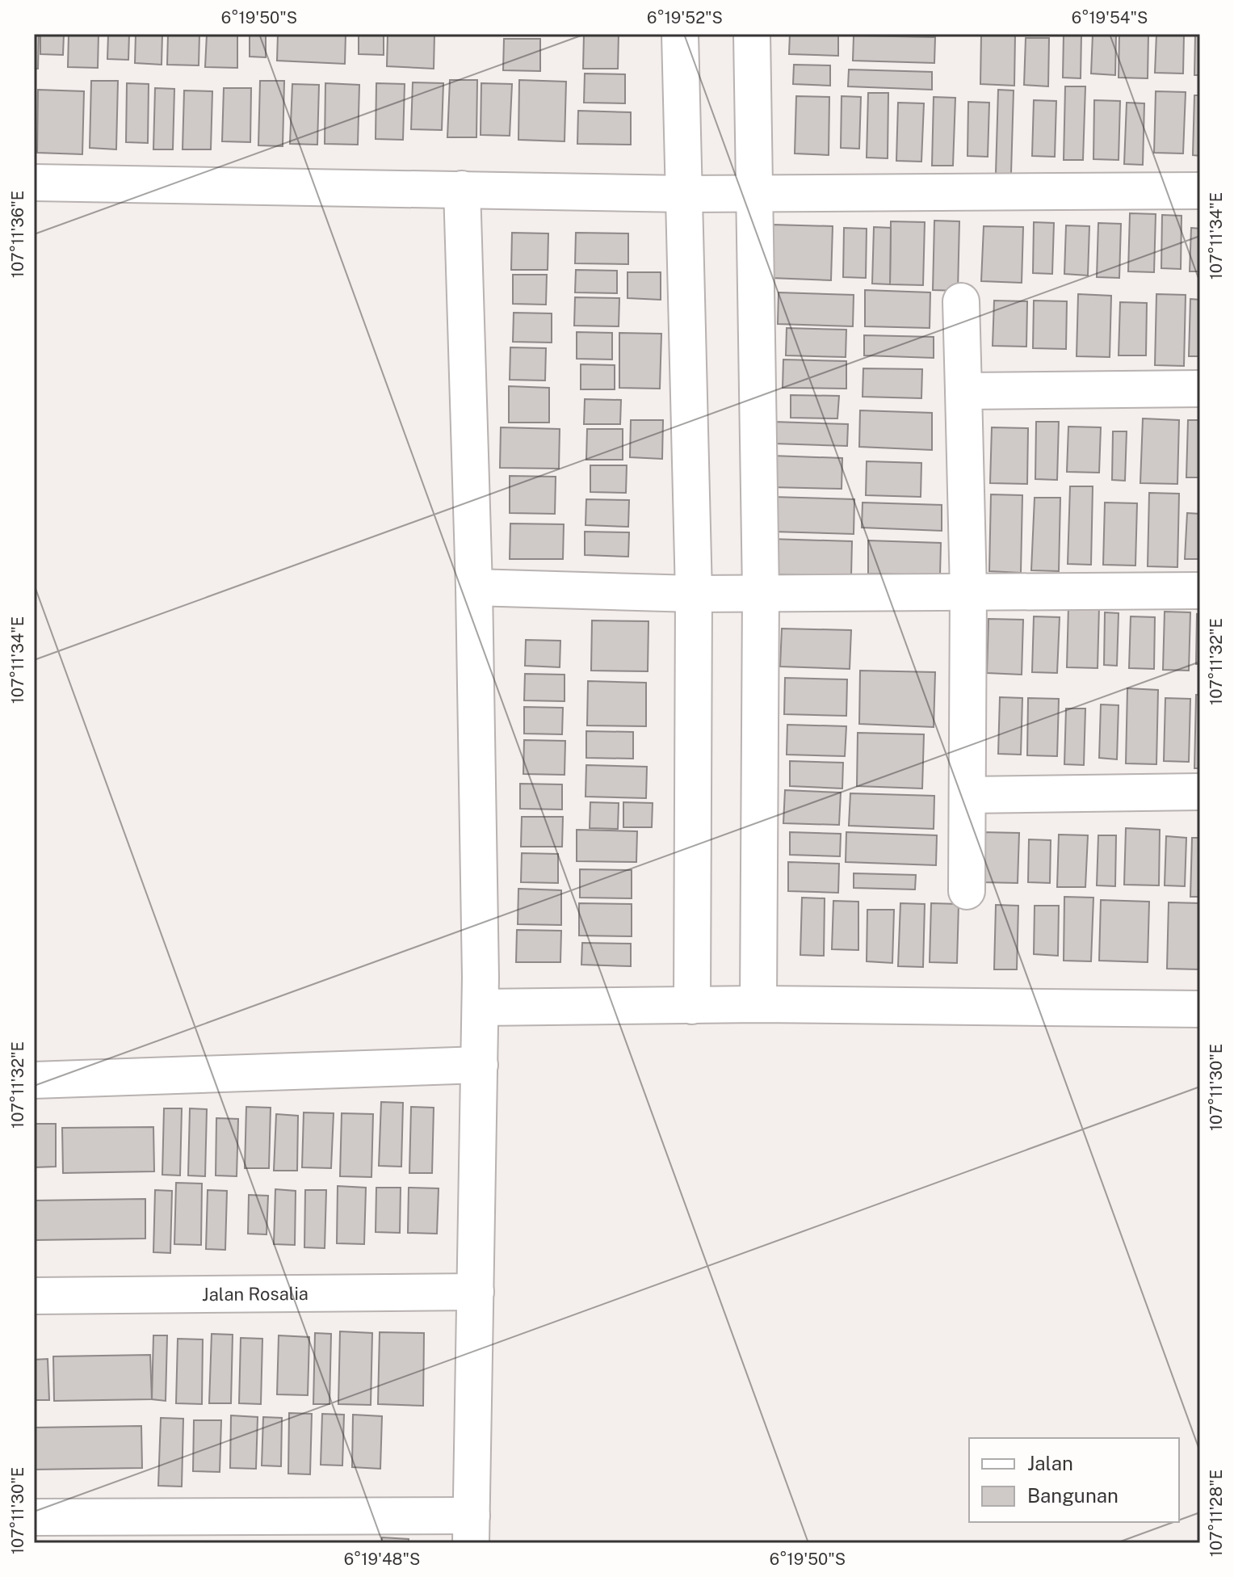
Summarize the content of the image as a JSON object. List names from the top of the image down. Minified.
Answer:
{"streets":{"street":["Jalan Rosalia"]},"legend":["Jalan","Bangunan"],"coordinates":["6°19'50\"S","6°19'52\"S","6°19'54\"S","107°11'36\"E","107°11'34\"E","107°11'32\"E","107°11'30\"E","107°11'28\"E","6°19'48\"S"]}
